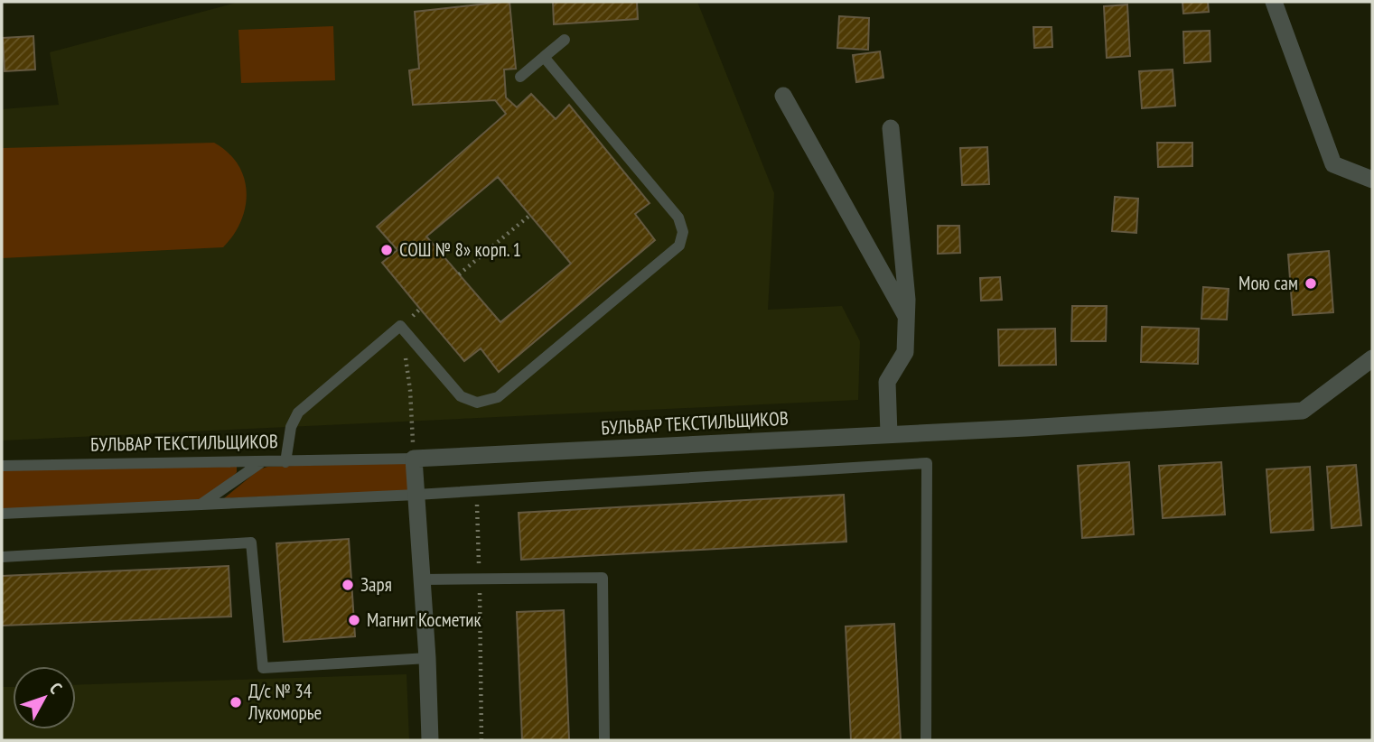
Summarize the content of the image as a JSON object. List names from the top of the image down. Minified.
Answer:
{"streets":{"street":["БУЛЬВАР ТЕКСТИЛЬЩИКОВ"]},"places":["СОШ № 8» корп. 1","Мою сам","Заря","Магнит Косметик","Д/с № 34 Лукоморье"],"north":"top right"}
